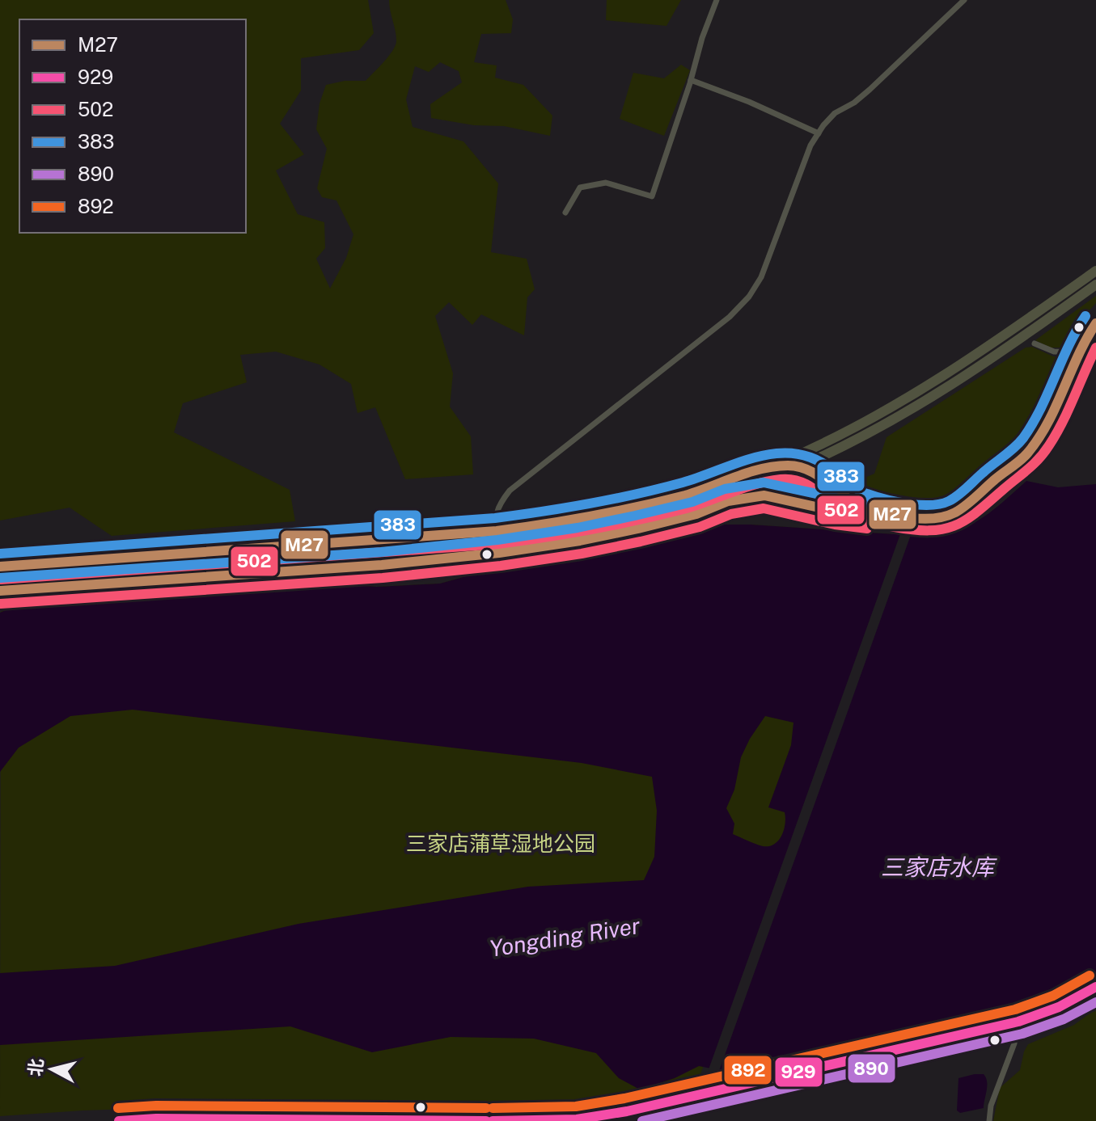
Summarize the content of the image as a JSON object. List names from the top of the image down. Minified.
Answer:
{"water":["三家店水库","Yongding River"],"parks":["三家店蒲草湿地公园"],"lines":["transit line 383","transit line M27","transit line 502","transit line 892","transit line 929","transit line 890"],"legend":["M27","929","502","383","890","892"],"north":"left"}
